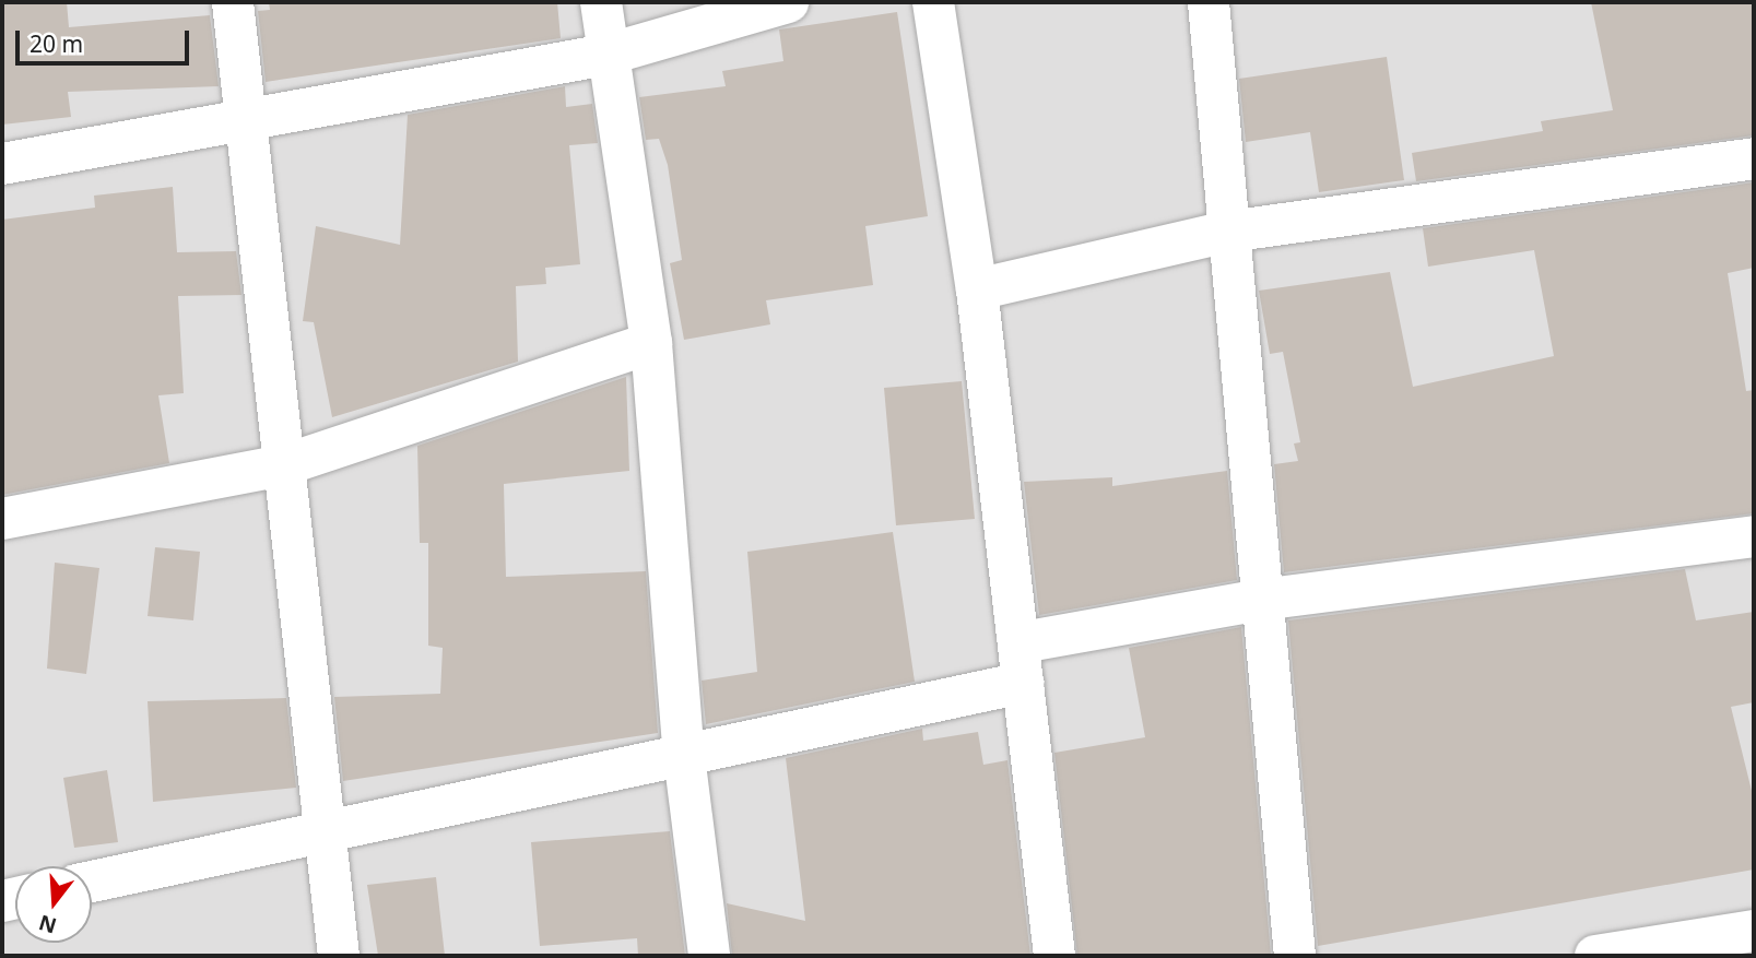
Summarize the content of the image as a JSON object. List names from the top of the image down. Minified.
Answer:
{"scale_bar":"20 m","north":"bottom"}
